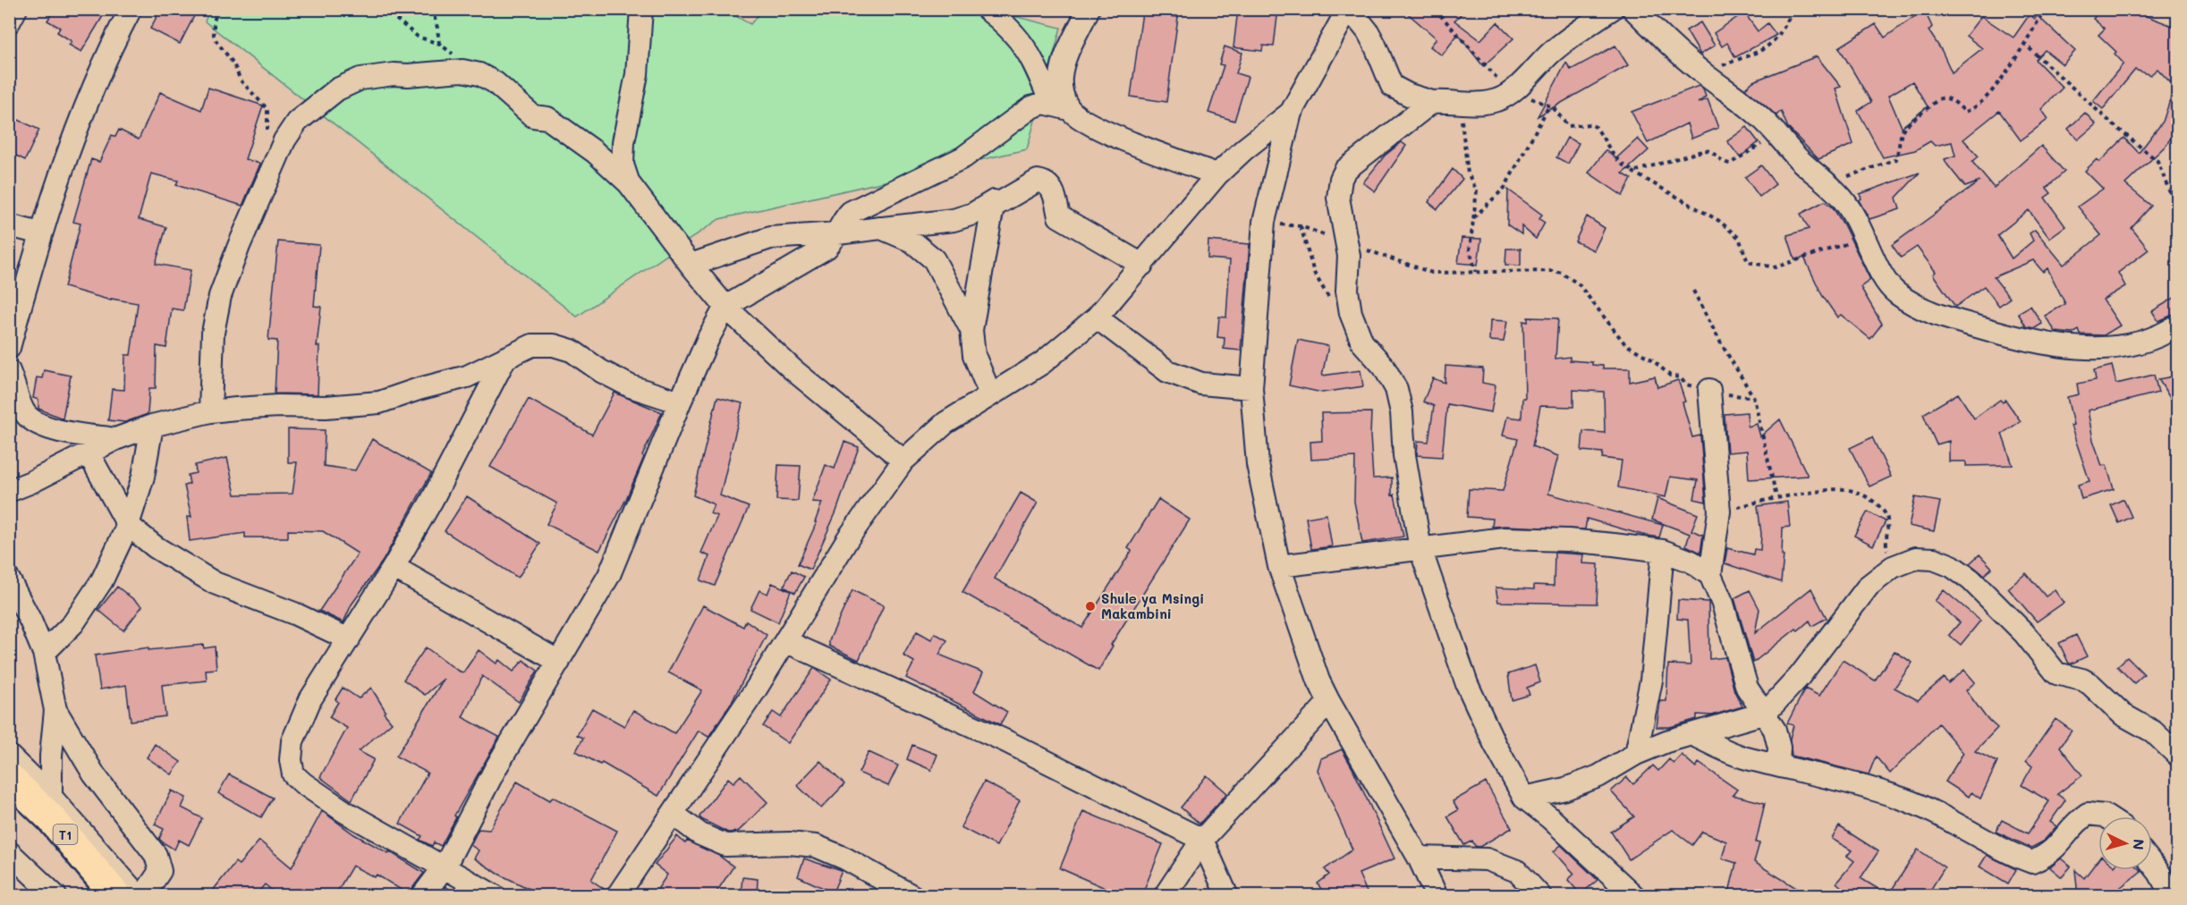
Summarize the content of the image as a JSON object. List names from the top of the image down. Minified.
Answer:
{"streets":{"highway":["T1"]},"places":["Shule ya Msingi Makambini"],"north":"right"}
